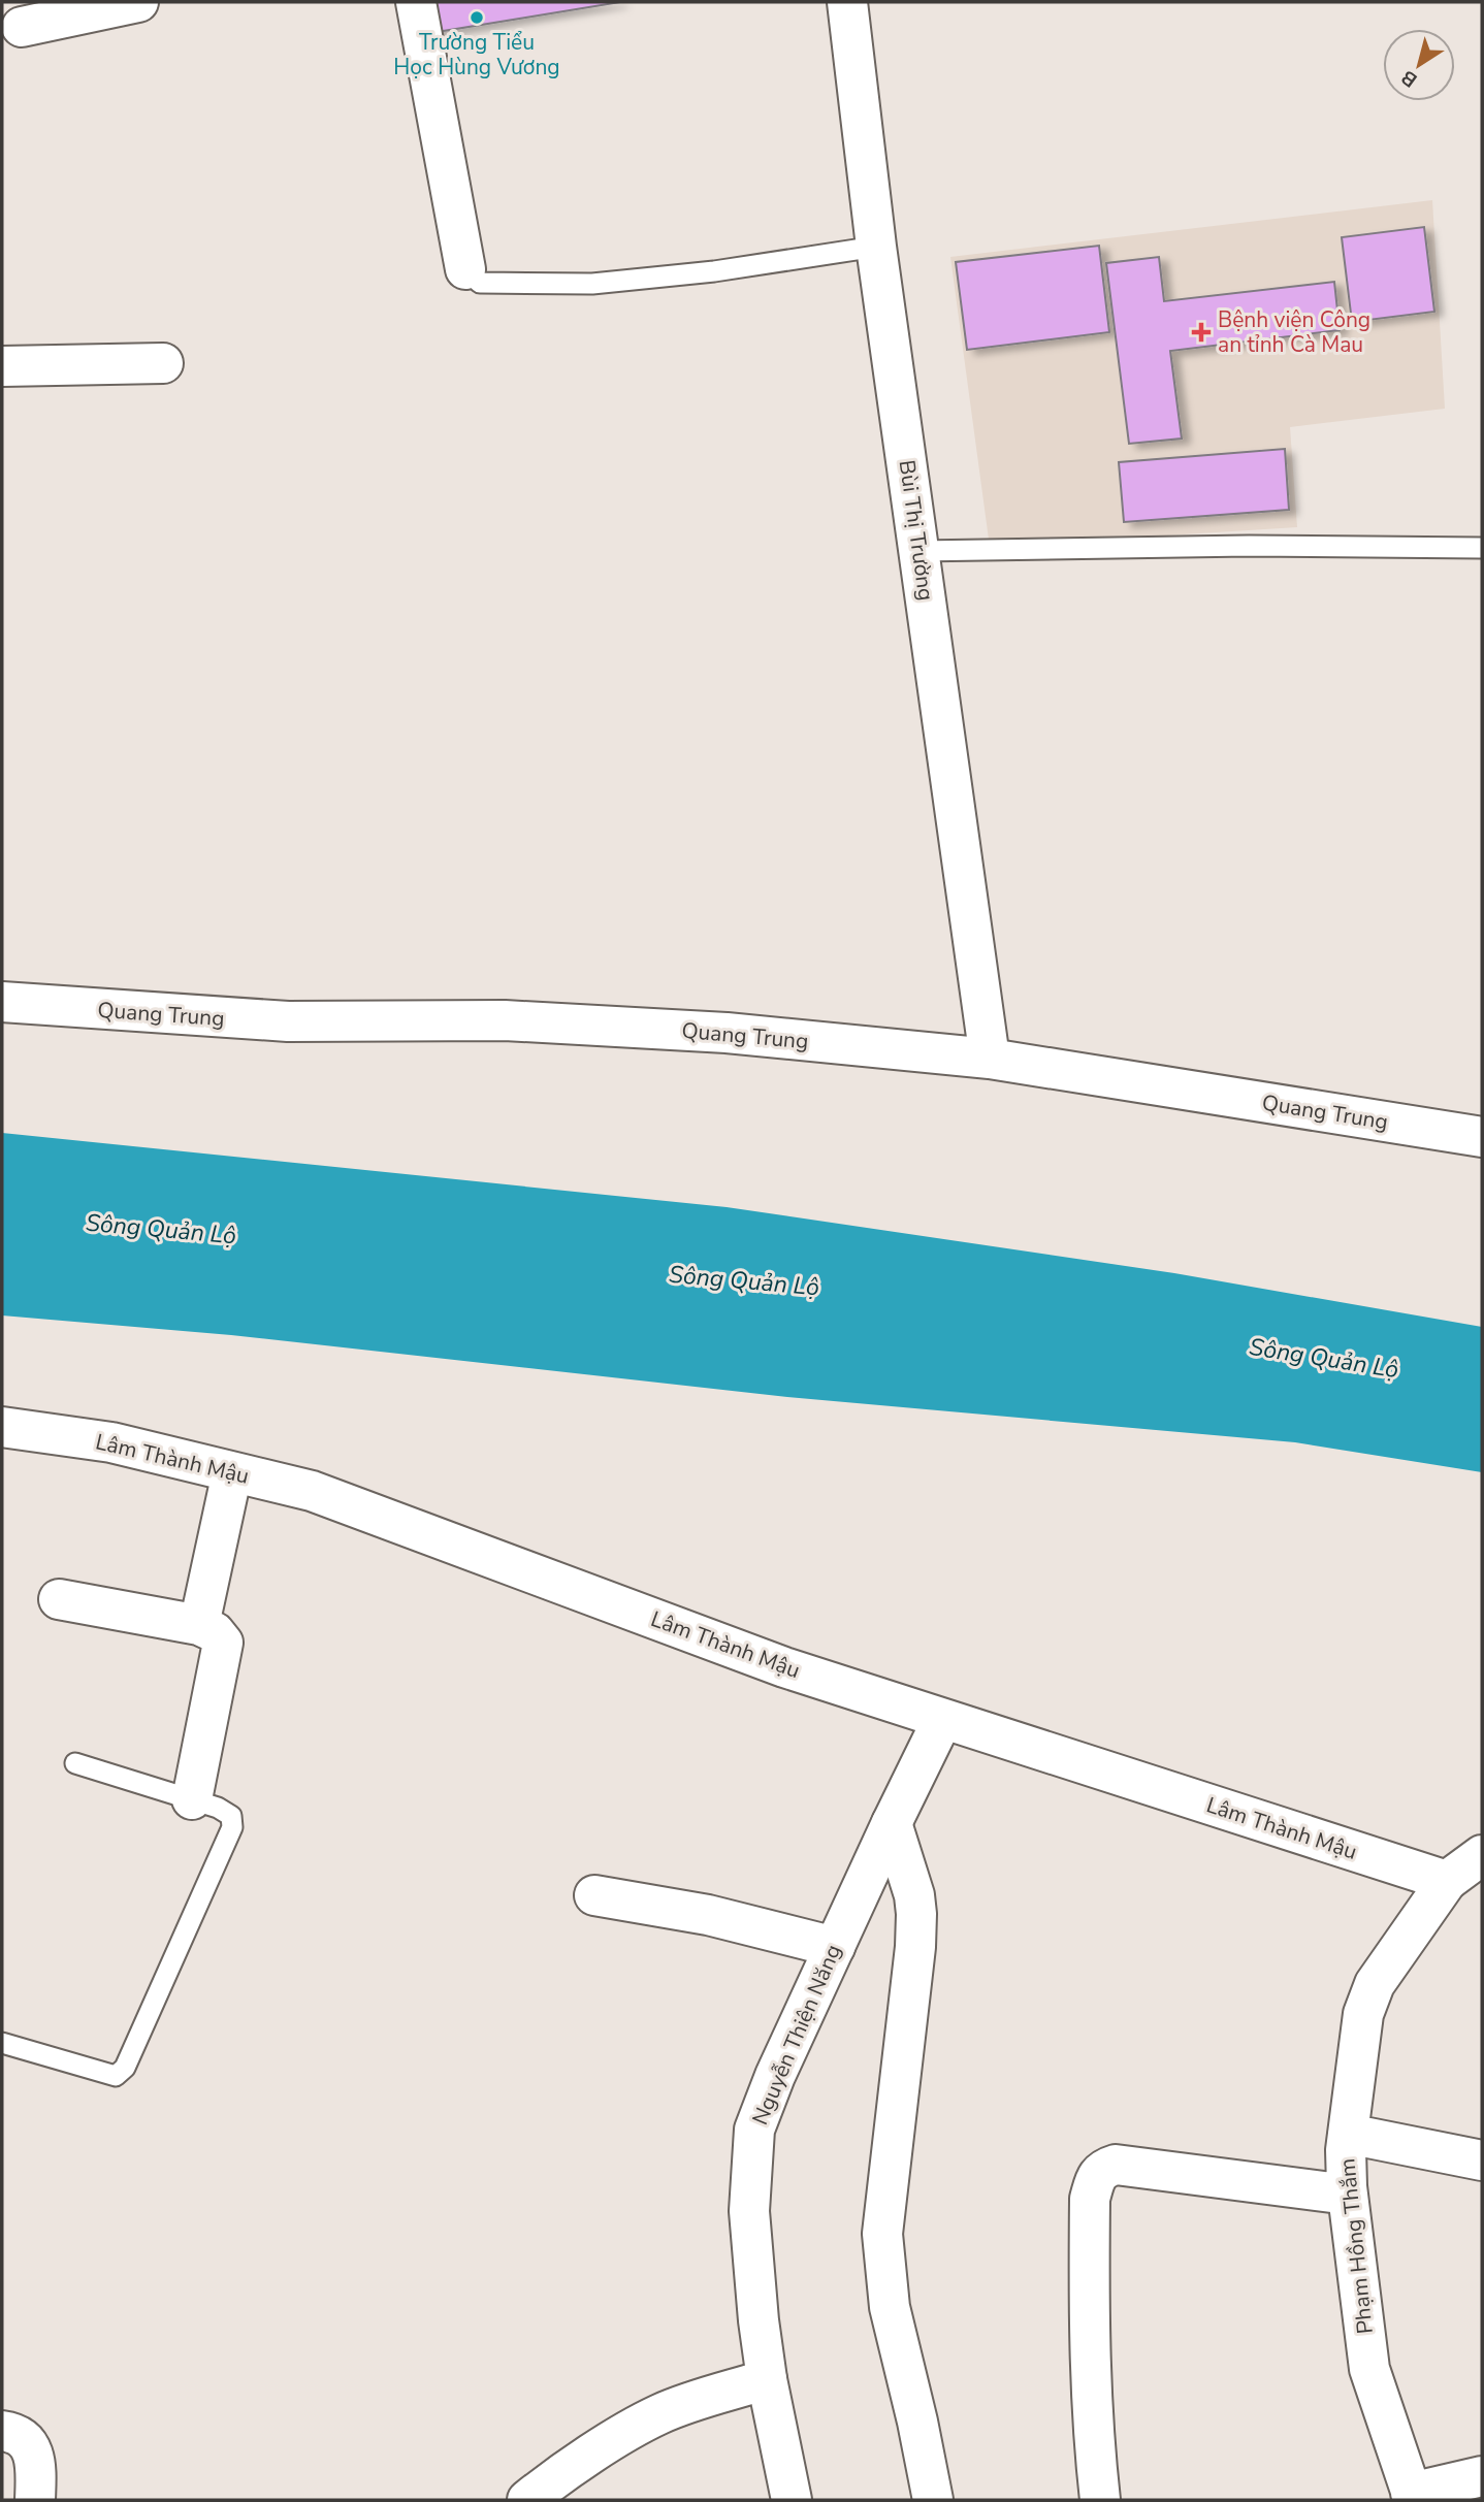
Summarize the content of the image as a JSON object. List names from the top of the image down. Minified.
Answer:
{"streets":{"street":["Bùi Thị Trường","Quang Trung","Lâm Thành Mậu","Nguyễn Thiện Năng","Phạm Hồng Thắm"]},"crossings":[["Bùi Thị Trường","Quang Trung"],["Lâm Thành Mậu","Nguyễn Thiện Năng"],["Lâm Thành Mậu","Phạm Hồng Thắm"]],"water":["Sông Quản Lộ"],"places":{"other":["Trường Tiểu Học Hùng Vương"],"health":["Bệnh viện Công an tỉnh Cà Mau"]},"north":"bottom left"}
